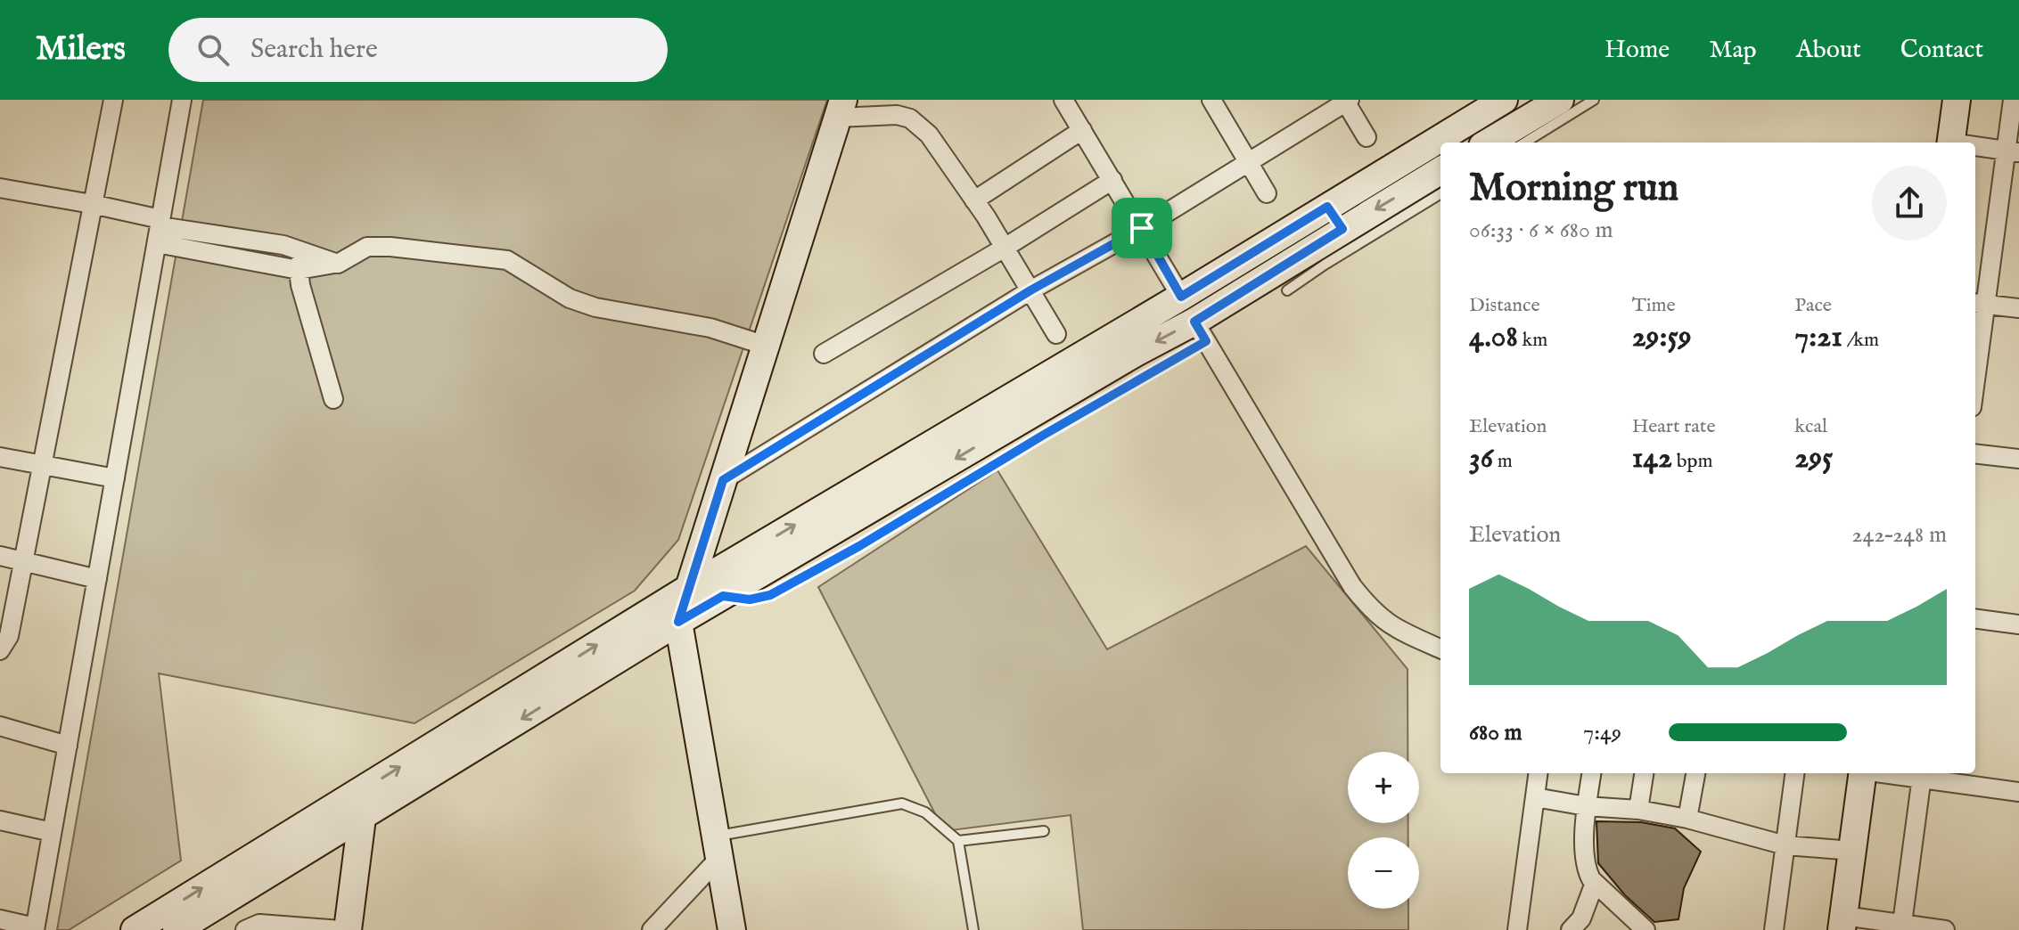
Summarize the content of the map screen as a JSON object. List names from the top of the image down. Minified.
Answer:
{"page":{"header":"Milers","search":"Search here","nav":["Home","Map","About","Contact"],"heading":["Morning run","06:33 · 6 × 680 m"],"stats":[["Distance","4.08 km"],["Time","29:59"],["Pace","7:21 /km"],["Elevation","36 m"],["Heart rate","142 bpm"],["kcal","295"]],"chart":["Elevation","242–248 m"],"list":[{"name":"680 m","note":"7:49"}],"map_buttons":["+","−"]}}
